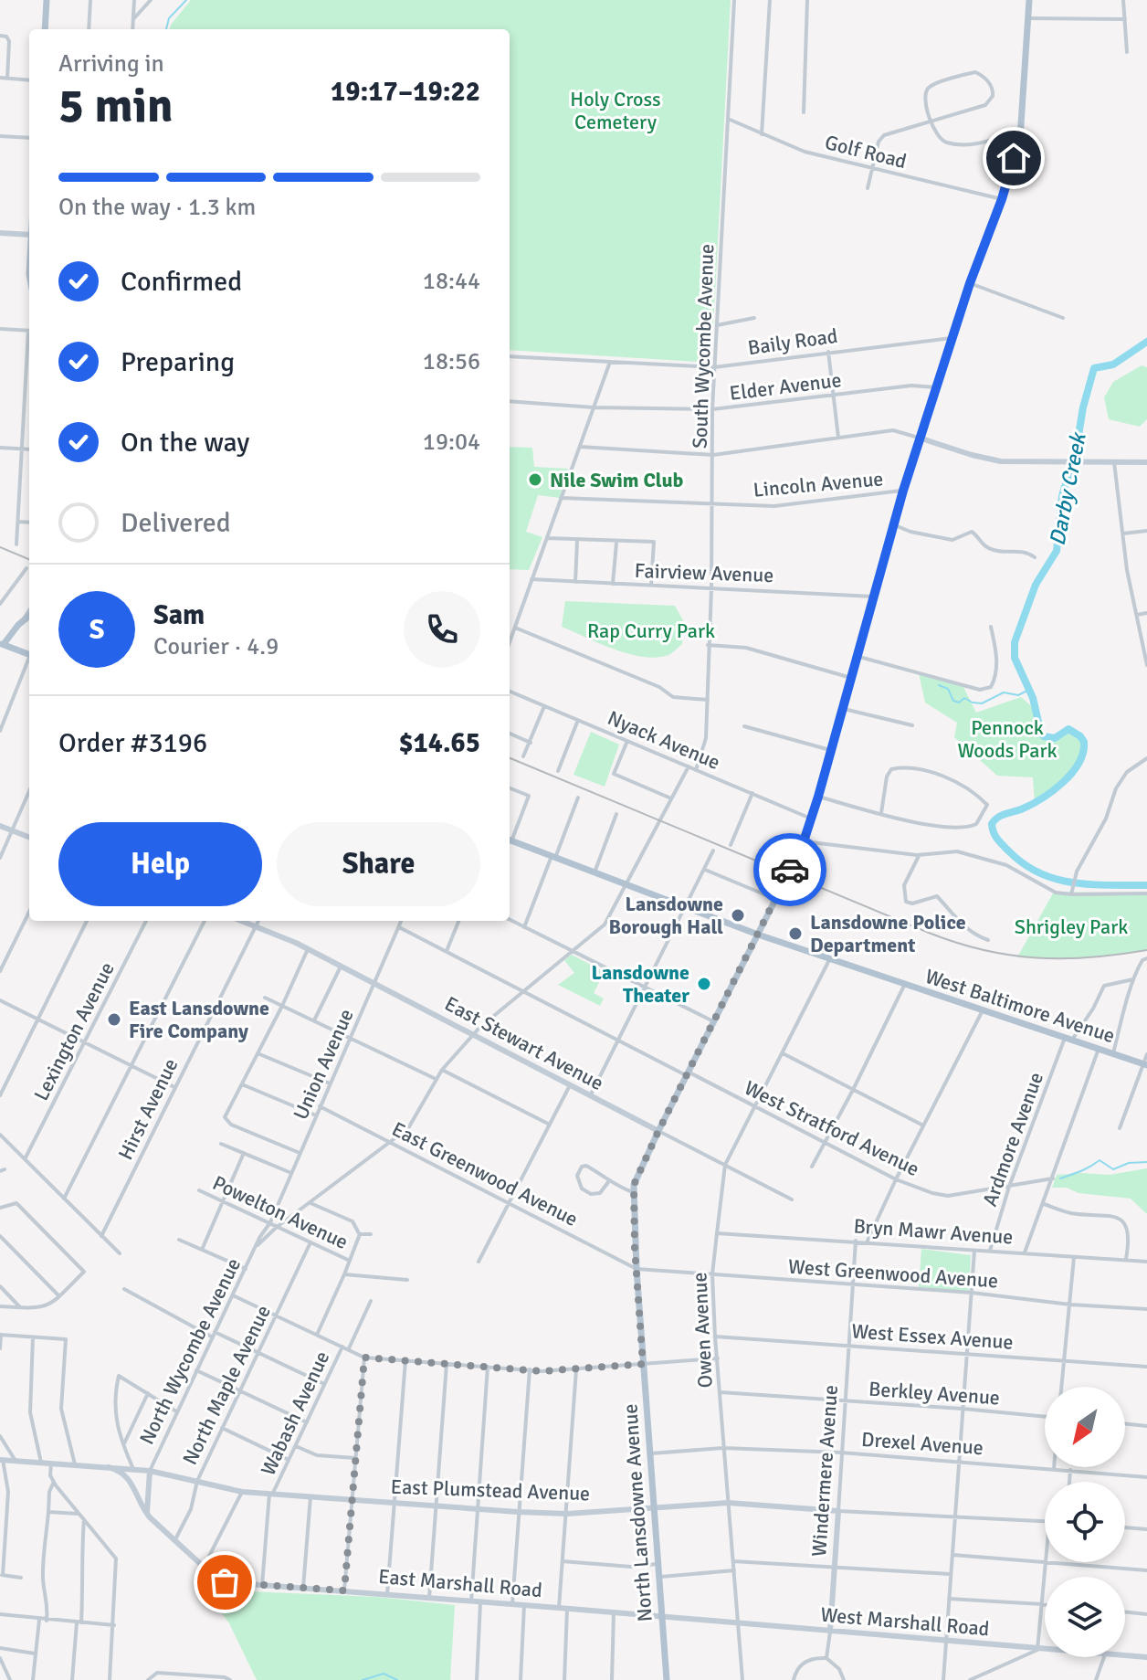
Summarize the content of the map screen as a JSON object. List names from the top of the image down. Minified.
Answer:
{"streets":{"main road":["West Baltimore Avenue","North Lansdowne Avenue"],"street":["Golf Road","Baily Road","South Wycombe Avenue","Elder Avenue","Lincoln Avenue","Fairview Avenue","Nyack Avenue","Lexington Avenue","East Stewart Avenue","Union Avenue","Hirst Avenue","West Stratford Avenue","Ardmore Avenue","East Greenwood Avenue","Powelton Avenue","Bryn Mawr Avenue","West Greenwood Avenue","Owen Avenue","West Essex Avenue","North Wycombe Avenue","North Maple Avenue","Berkley Avenue","Wabash Avenue","Drexel Avenue","Windermere Avenue","East Plumstead Avenue","East Marshall Road","West Marshall Road"]},"crossings":[["Golf Road","South Wycombe Avenue"],["Golf Road","North Lansdowne Avenue"],["Baily Road","South Wycombe Avenue"],["Baily Road","North Lansdowne Avenue"],["South Wycombe Avenue","Elder Avenue"],["South Wycombe Avenue","Lincoln Avenue"],["South Wycombe Avenue","Fairview Avenue"],["South Wycombe Avenue","Nyack Avenue"],["Elder Avenue","North Lansdowne Avenue"],["Lincoln Avenue","North Lansdowne Avenue"],["Fairview Avenue","North Lansdowne Avenue"],["Nyack Avenue","North Lansdowne Avenue"],["West Baltimore Avenue","Ardmore Avenue"],["West Baltimore Avenue","Owen Avenue"],["West Baltimore Avenue","North Wycombe Avenue"],["West Baltimore Avenue","North Lansdowne Avenue"],["East Stewart Avenue","Union Avenue"],["East Stewart Avenue","Hirst Avenue"],["East Stewart Avenue","North Wycombe Avenue"],["East Stewart Avenue","North Lansdowne Avenue"],["Union Avenue","West Stratford Avenue"],["Union Avenue","East Greenwood Avenue"],["Union Avenue","Powelton Avenue"],["Union Avenue","North Wycombe Avenue"],["West Stratford Avenue","Ardmore Avenue"],["West Stratford Avenue","Owen Avenue"],["West Stratford Avenue","North Wycombe Avenue"],["West Stratford Avenue","North Lansdowne Avenue"],["Ardmore Avenue","Bryn Mawr Avenue"],["East Greenwood Avenue","West Greenwood Avenue"],["East Greenwood Avenue","North Wycombe Avenue"],["East Greenwood Avenue","North Lansdowne Avenue"],["Powelton Avenue","North Wycombe Avenue"],["Powelton Avenue","North Maple Avenue"],["Bryn Mawr Avenue","Owen Avenue"],["Bryn Mawr Avenue","Windermere Avenue"],["West Greenwood Avenue","Owen Avenue"],["West Greenwood Avenue","Windermere Avenue"],["West Greenwood Avenue","North Lansdowne Avenue"],["Owen Avenue","West Essex Avenue"],["Owen Avenue","Berkley Avenue"],["Owen Avenue","Drexel Avenue"],["Owen Avenue","East Plumstead Avenue"],["Owen Avenue","West Marshall Road"],["West Essex Avenue","Windermere Avenue"],["North Wycombe Avenue","East Plumstead Avenue"],["North Maple Avenue","East Plumstead Avenue"],["North Maple Avenue","East Marshall Road"],["Berkley Avenue","Windermere Avenue"],["Wabash Avenue","East Plumstead Avenue"],["Drexel Avenue","Windermere Avenue"],["Drexel Avenue","North Lansdowne Avenue"],["Windermere Avenue","East Plumstead Avenue"],["Windermere Avenue","West Marshall Road"],["East Plumstead Avenue","North Lansdowne Avenue"],["East Plumstead Avenue","East Marshall Road"],["North Lansdowne Avenue","East Marshall Road"],["North Lansdowne Avenue","West Marshall Road"],["East Marshall Road","West Marshall Road"]],"water":["Darby Creek"],"parks":["Holy Cross Cemetery","Rap Curry Park","Pennock Woods Park","Shrigley Park"],"places":["Nile Swim Club","Lansdowne Borough Hall","Lansdowne Police Department","Lansdowne Theater","East Lansdowne Fire Company"],"north":"bottom left","page":{"heading":["5 min","Arriving in","19:17–19:22"],"panel":["Sam","Courier · 4.9","Order #3196","$14.65"],"bar":"On the way · 1.3 km","list":[["Confirmed","18:44"],["Preparing","18:56"],["On the way","19:04"],"Delivered"],"round":"S","buttons":["Help","Share"]}}
